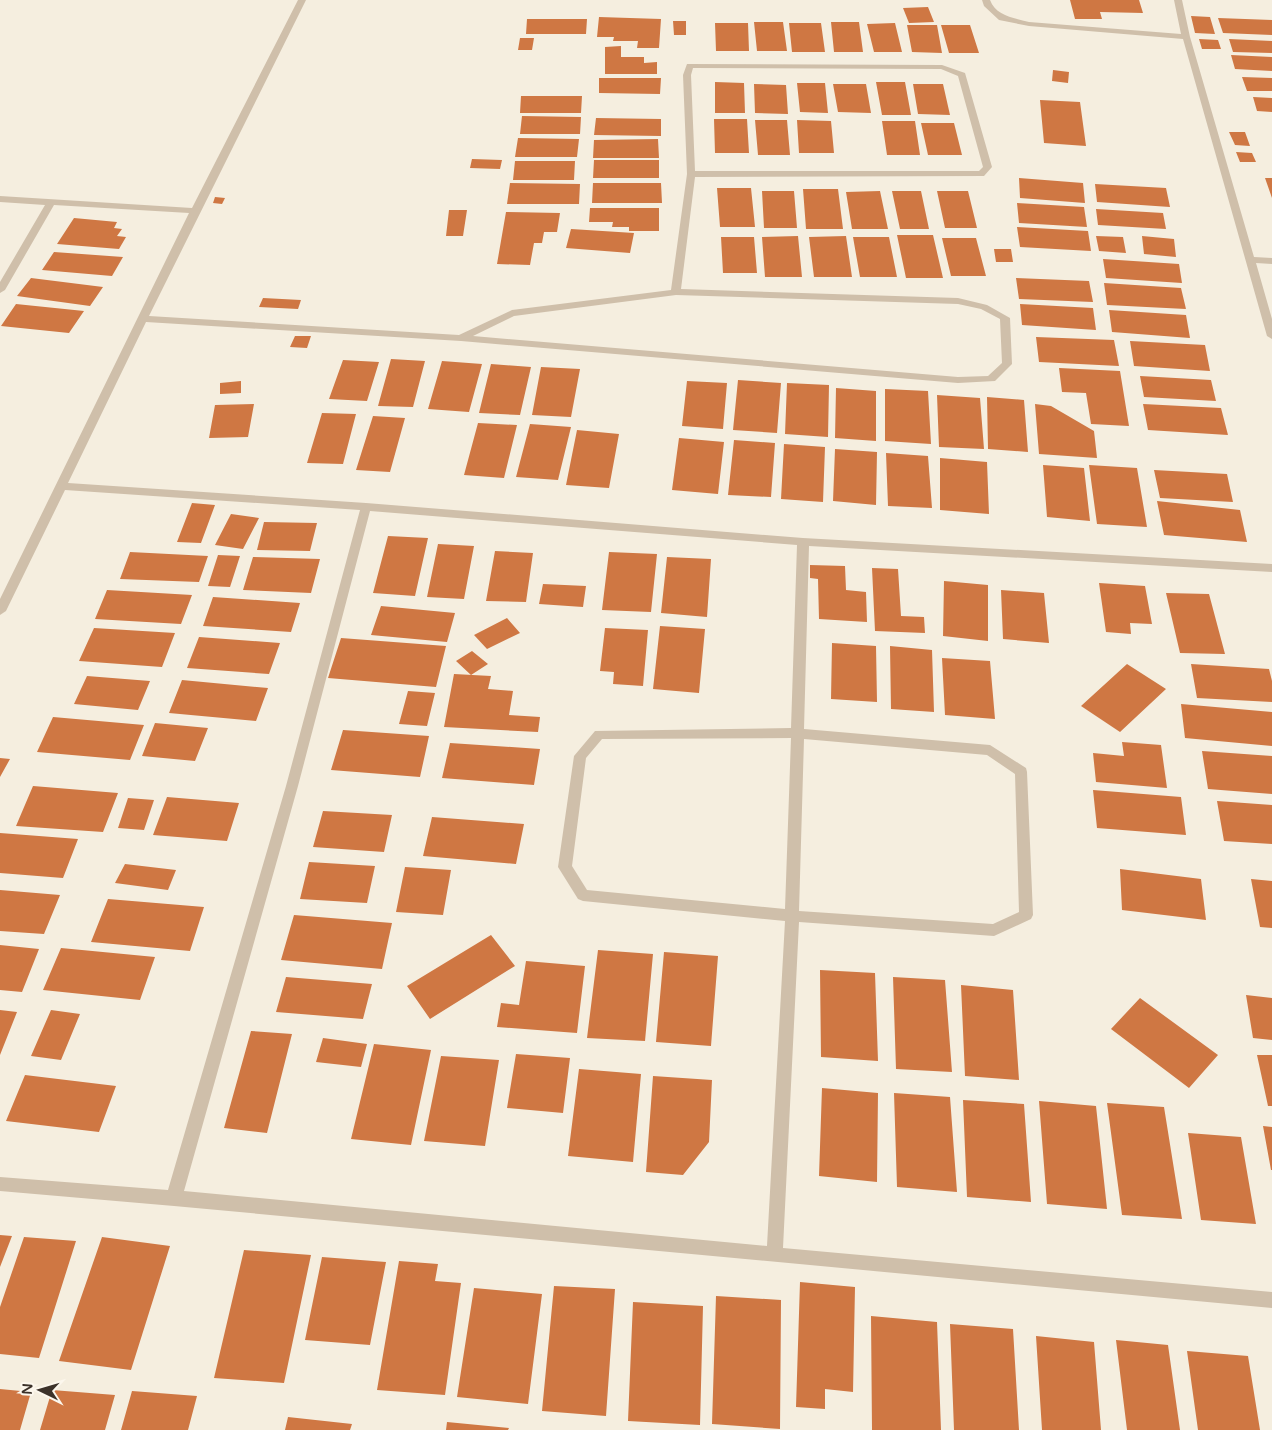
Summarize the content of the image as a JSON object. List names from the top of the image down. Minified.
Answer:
{"north":"left"}
